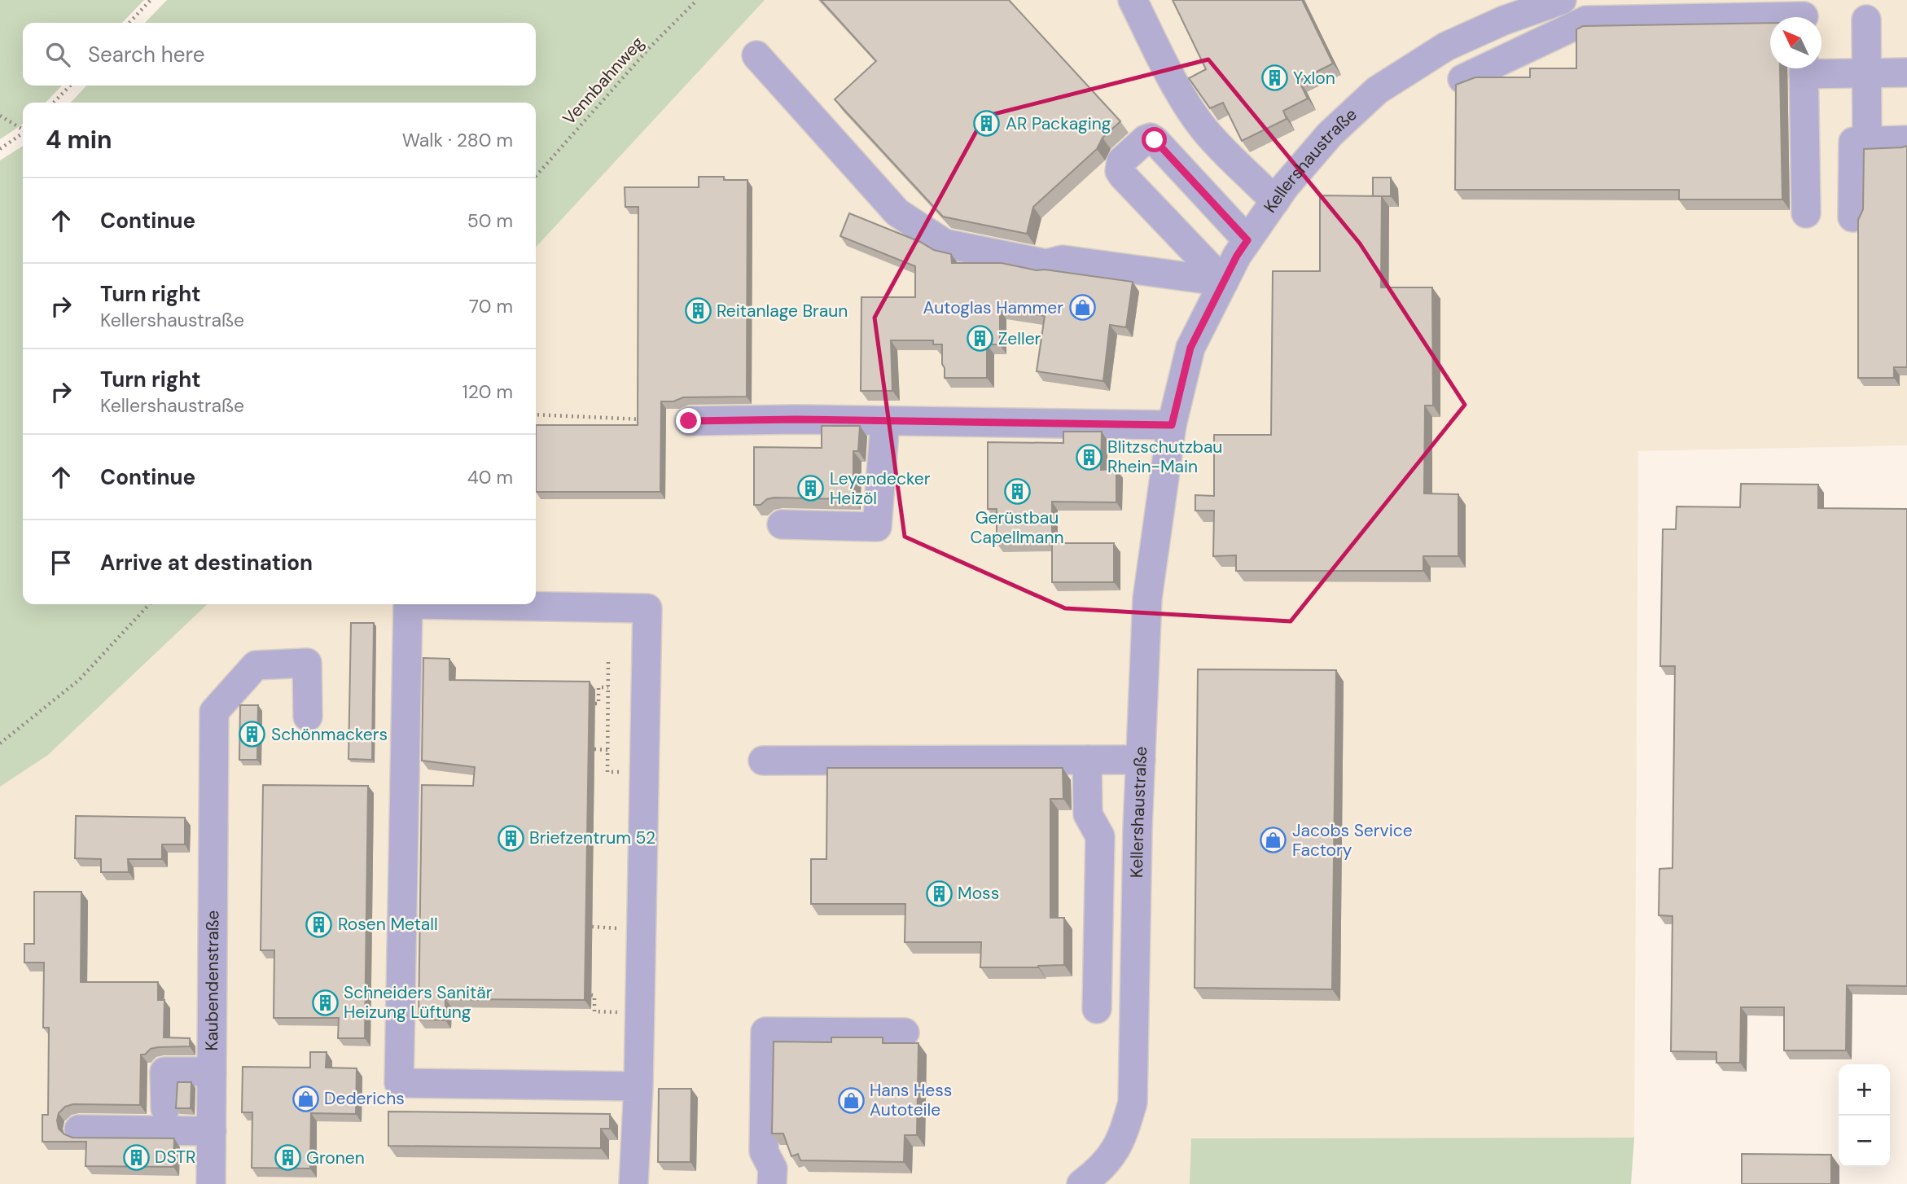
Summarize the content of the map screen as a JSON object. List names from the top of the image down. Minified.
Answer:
{"streets":{"street":["Kellershaustraße","Kaubendenstraße"],"path":["Vennbahnweg"]},"places":{"building":["Yxlon","AR Packaging","Reitanlage Braun","Zeller","Blitzschutzbau Rhein-Main","Leyendecker Heizöl","Gerüstbau Capellmann","Schönmackers","Briefzentrum 52","Moss","Rosen Metall","Schneiders Sanitär Heizung Lüftung","DSTR","Gronen"],"shop":["Autoglas Hammer","Jacobs Service Factory","Dederichs","Hans Hess Autoteile"]},"north":"top left","page":{"search":"Search here","heading":["4 min","Walk · 280 m"],"list":[["Continue","50 m"],["Turn right","Kellershaustraße","70 m"],["Turn right","Kellershaustraße","120 m"],["Continue","40 m"],"Arrive at destination"],"map_buttons":["+","−"]}}
